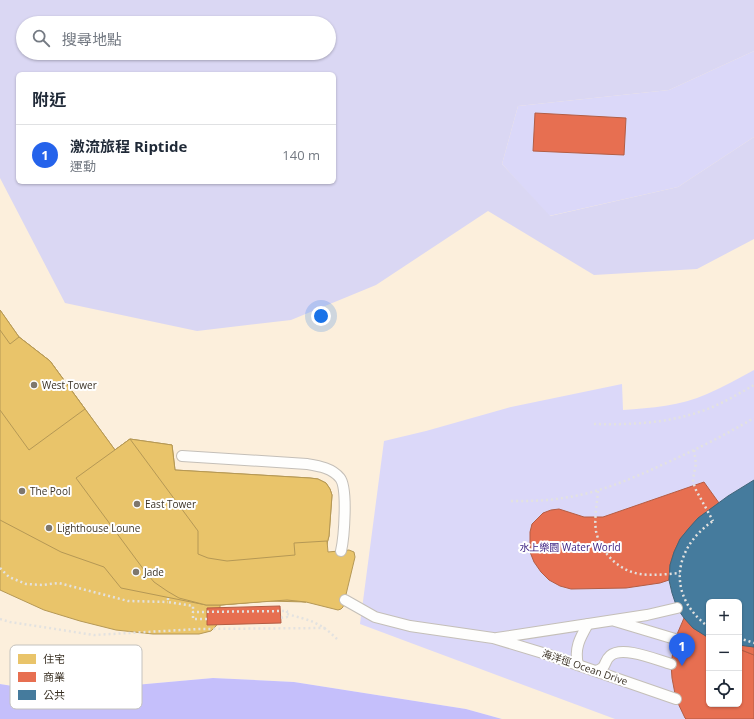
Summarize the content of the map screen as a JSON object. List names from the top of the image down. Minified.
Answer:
{"streets":{"lane":["海洋徑 Ocean Drive"]},"parks":["水上樂園 Water World"],"places":["West Tower","The Pool","East Tower","Lighthouse Loune","Jade"],"legend":["住宅","商業","公共"],"page":{"search":"搜尋地點","heading":"附近","list":[{"mark":"1","name":"激流旅程 Riptide","note":"運動","value":"140 m"}],"map_buttons":["+","−"],"pins":"1"}}
